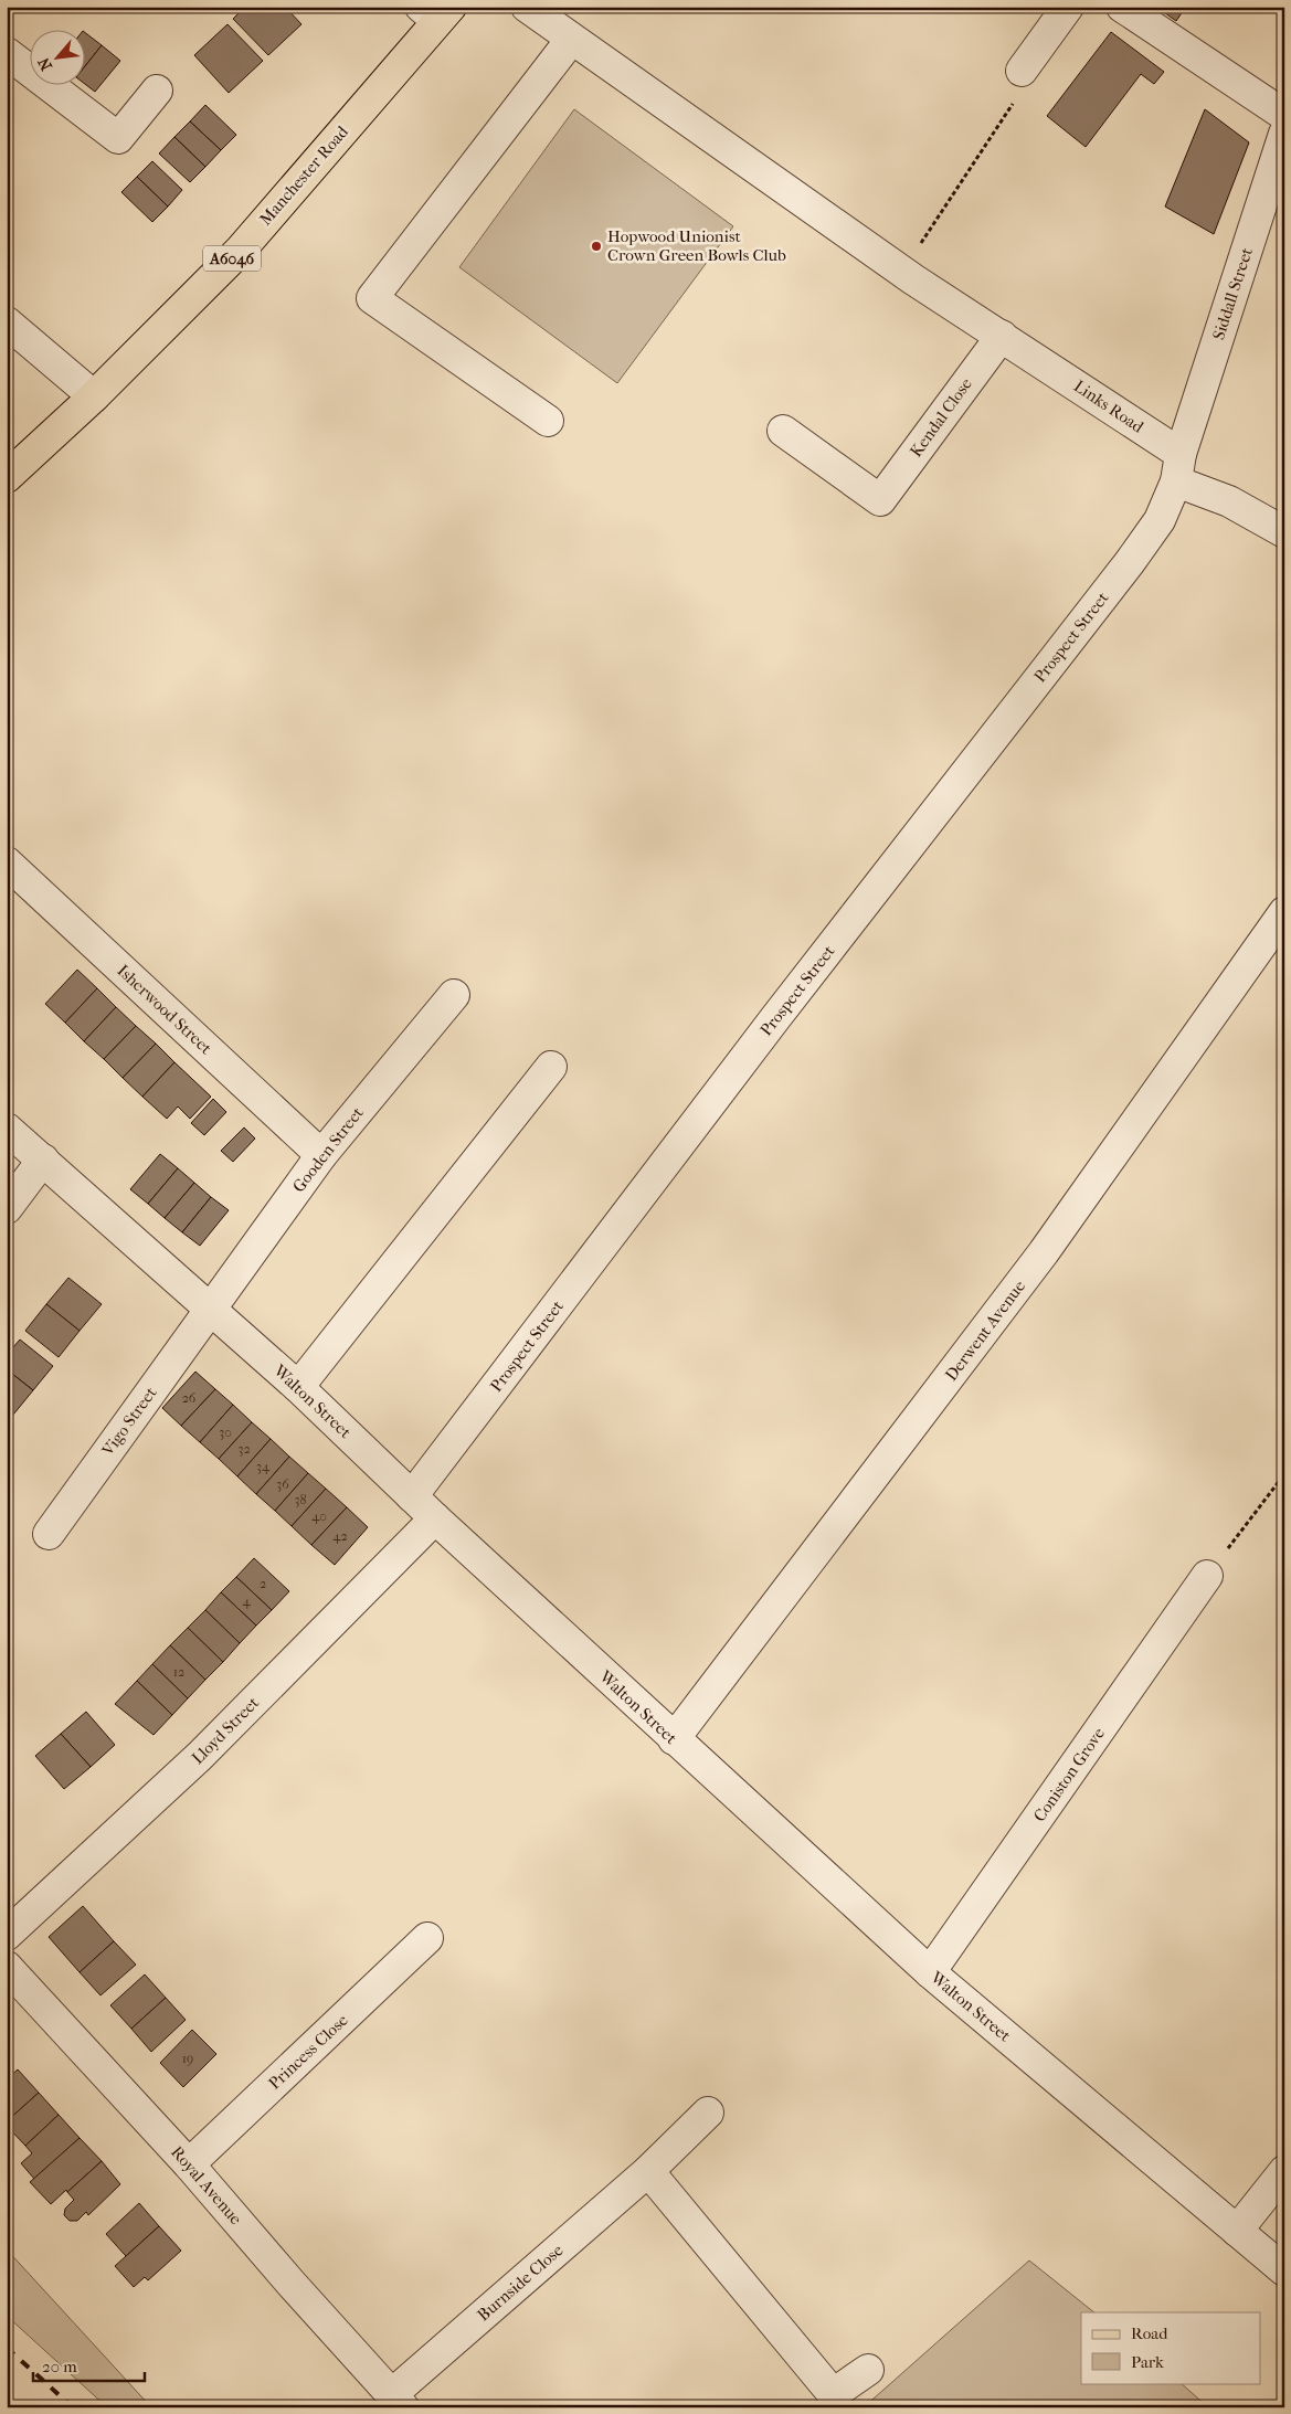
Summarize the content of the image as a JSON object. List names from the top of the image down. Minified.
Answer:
{"streets":{"main road":["Manchester Road","A6046"],"street":["Siddall Street","Links Road","Kendal Close","Prospect Street","Isherwood Street","Gooden Street","Derwent Avenue","Walton Street","Vigo Street","Lloyd Street","Coniston Grove","Princess Close","Royal Avenue","Burnside Close"]},"crossings":[["Siddall Street","Links Road"],["Siddall Street","Prospect Street"],["Links Road","Kendal Close"],["Links Road","Prospect Street"],["Prospect Street","Walton Street"],["Isherwood Street","Gooden Street"],["Gooden Street","Walton Street"],["Gooden Street","Vigo Street"],["Derwent Avenue","Walton Street"],["Walton Street","Vigo Street"],["Walton Street","Lloyd Street"],["Walton Street","Coniston Grove"],["Princess Close","Royal Avenue"],["Royal Avenue","Burnside Close"]],"places":["Hopwood Unionist Crown Green Bowls Club"],"house_numbers":["26","30","32","34","36","38","40","42","2","4","12","19"],"legend":["Road","Park"],"scale_bar":"20 m","north":"bottom left"}
